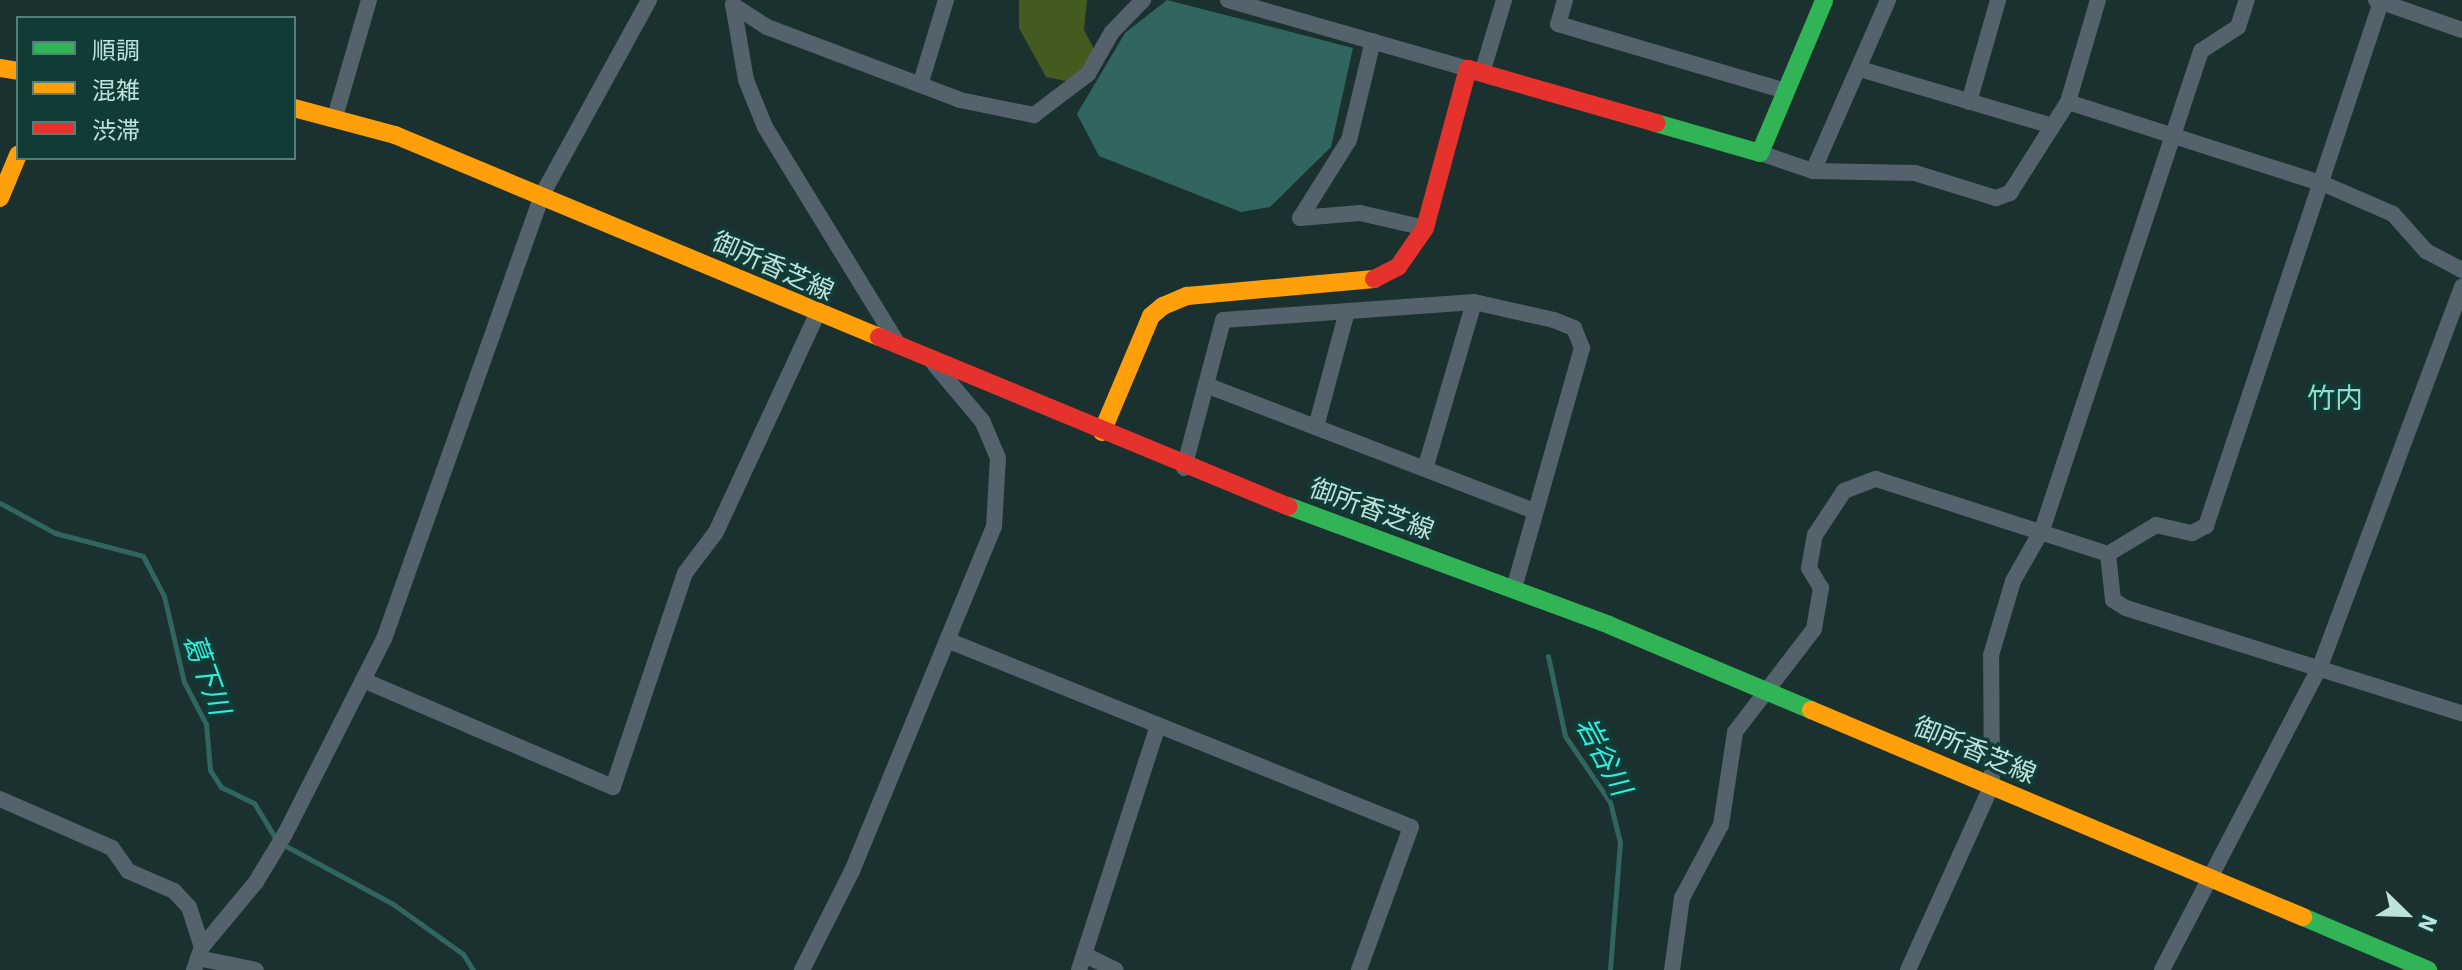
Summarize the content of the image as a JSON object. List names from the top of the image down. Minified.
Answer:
{"streets":{"main road":["御所香芝線"]},"districts":["竹内"],"water":["葛下川","岩谷川"],"legend":["順調","混雑","渋滞"],"north":"bottom right"}
